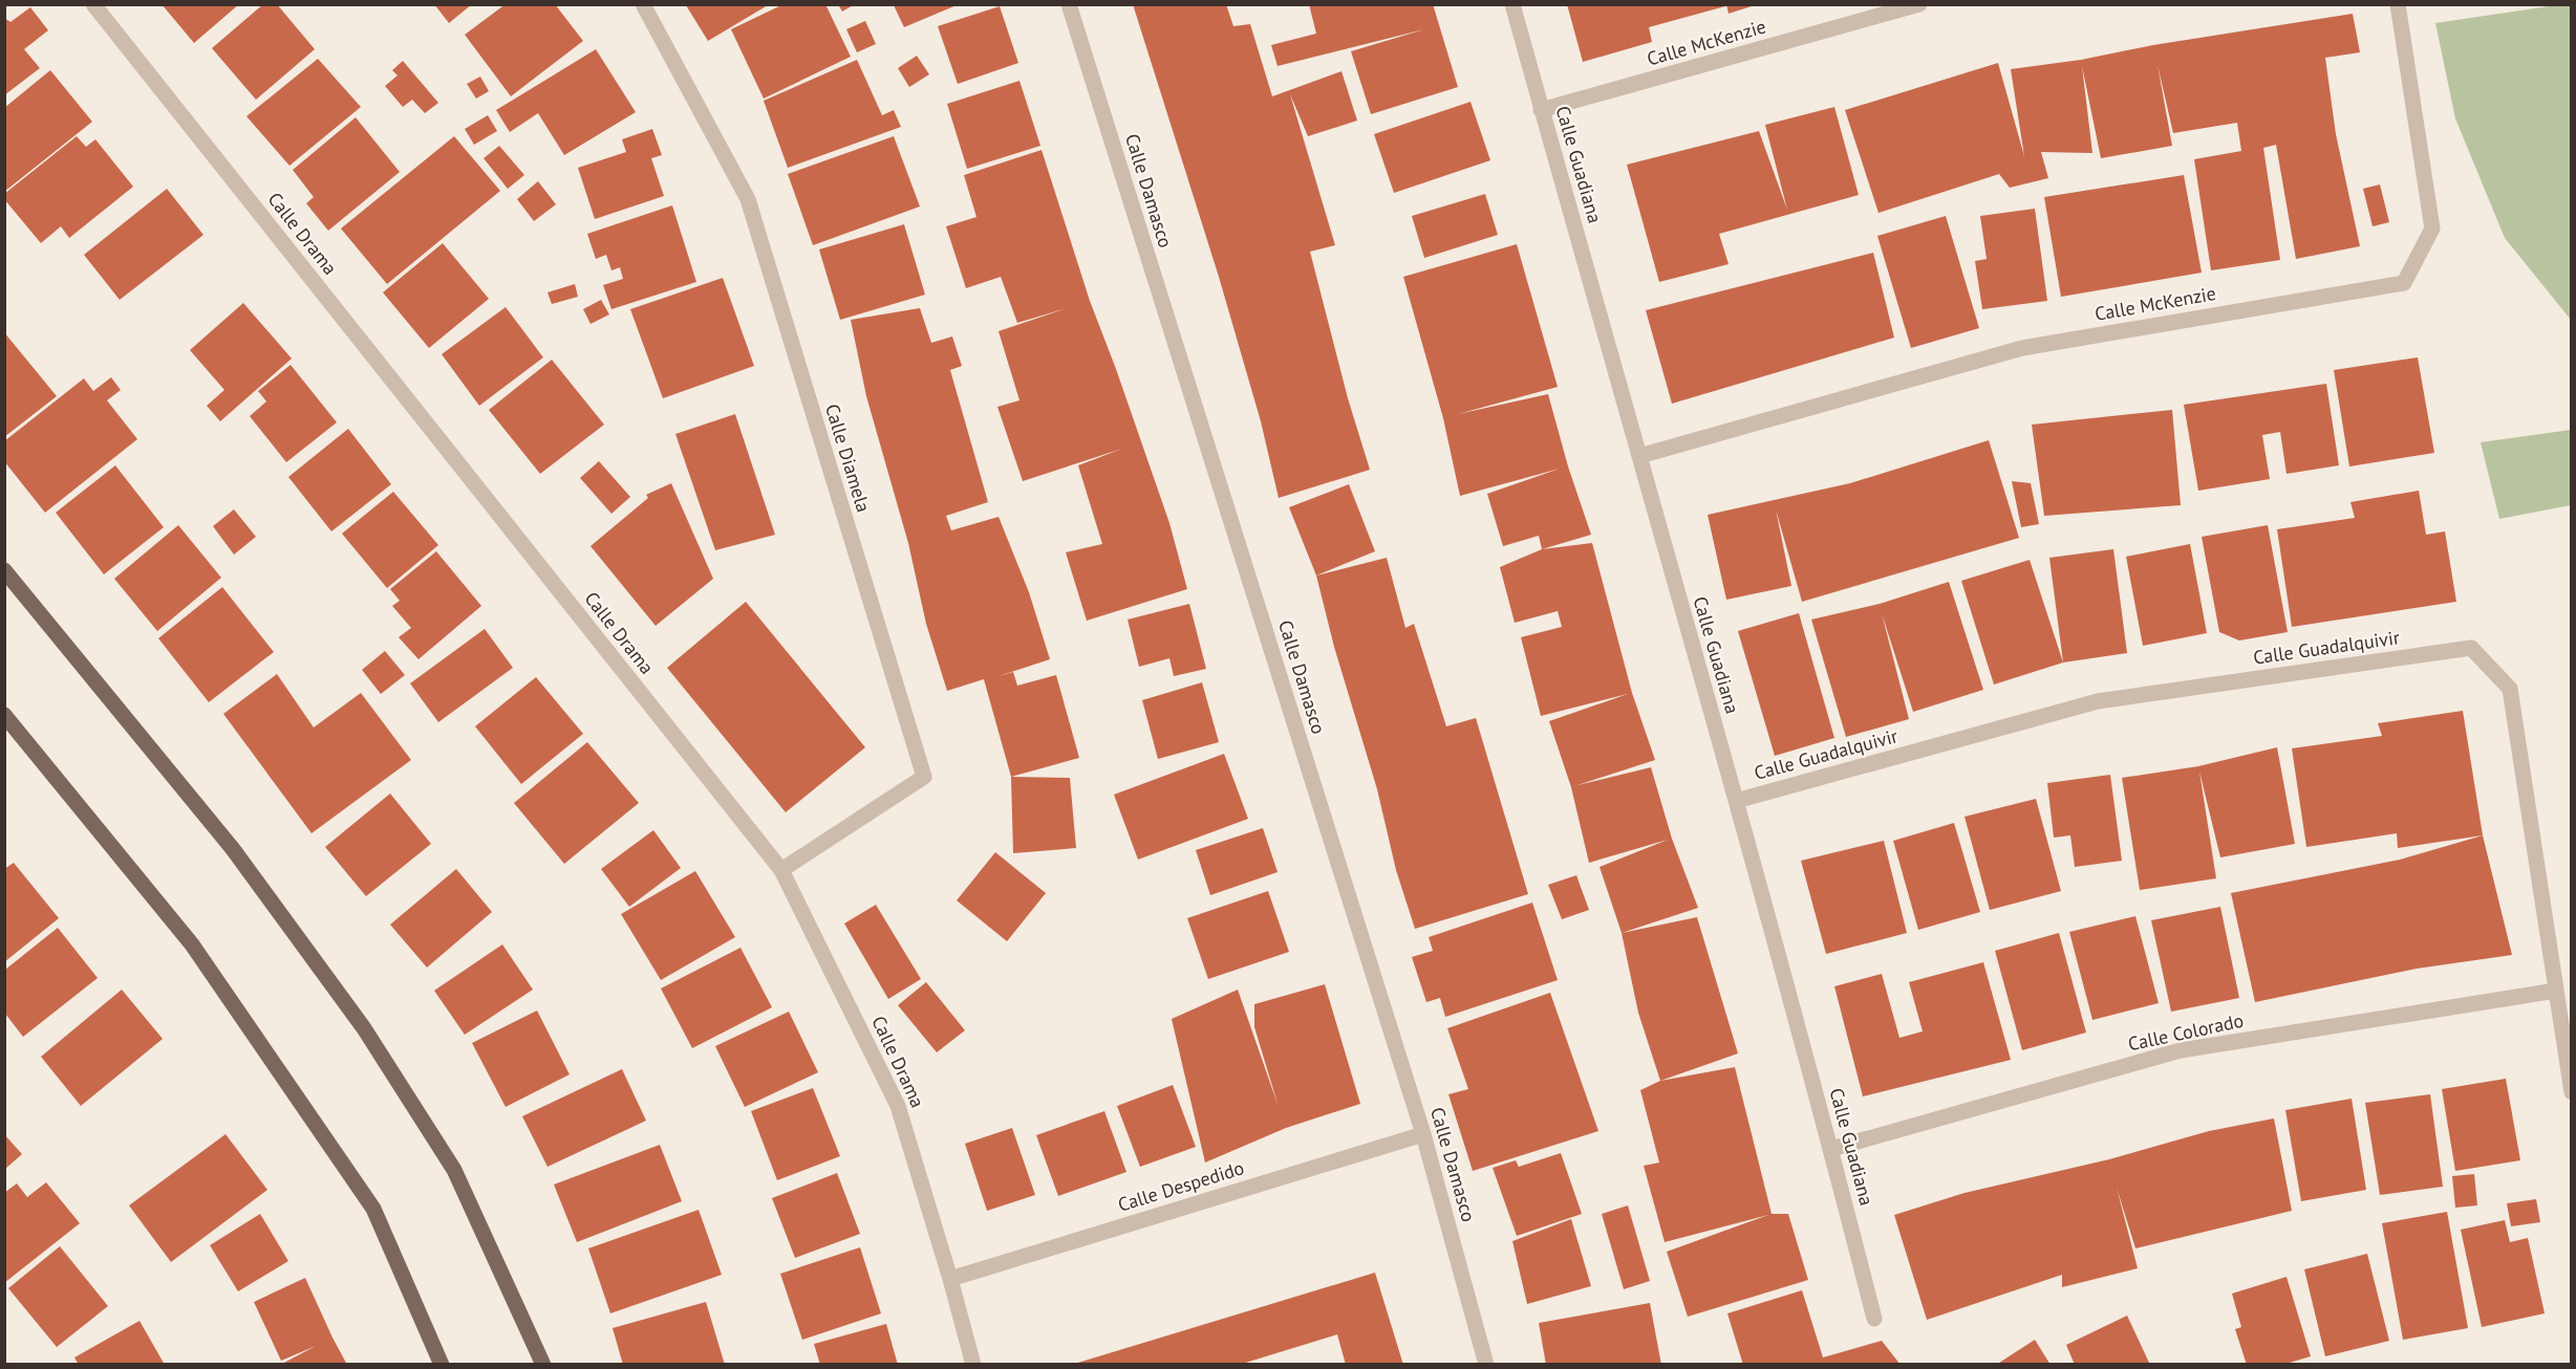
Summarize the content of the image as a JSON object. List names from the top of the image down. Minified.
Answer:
{"streets":{"street":["Calle McKenzie","Calle Guadiana","Calle Damasco","Calle Drama","Calle Diamela","Calle Guadalquivir","Calle Colorado","Calle Despedido"]},"crossings":[["Calle McKenzie","Calle Guadiana"],["Calle Guadiana","Calle Guadalquivir"],["Calle Guadiana","Calle Colorado"],["Calle Damasco","Calle Despedido"],["Calle Drama","Calle Diamela"],["Calle Drama","Calle Despedido"],["Calle Guadalquivir","Calle Colorado"]]}
